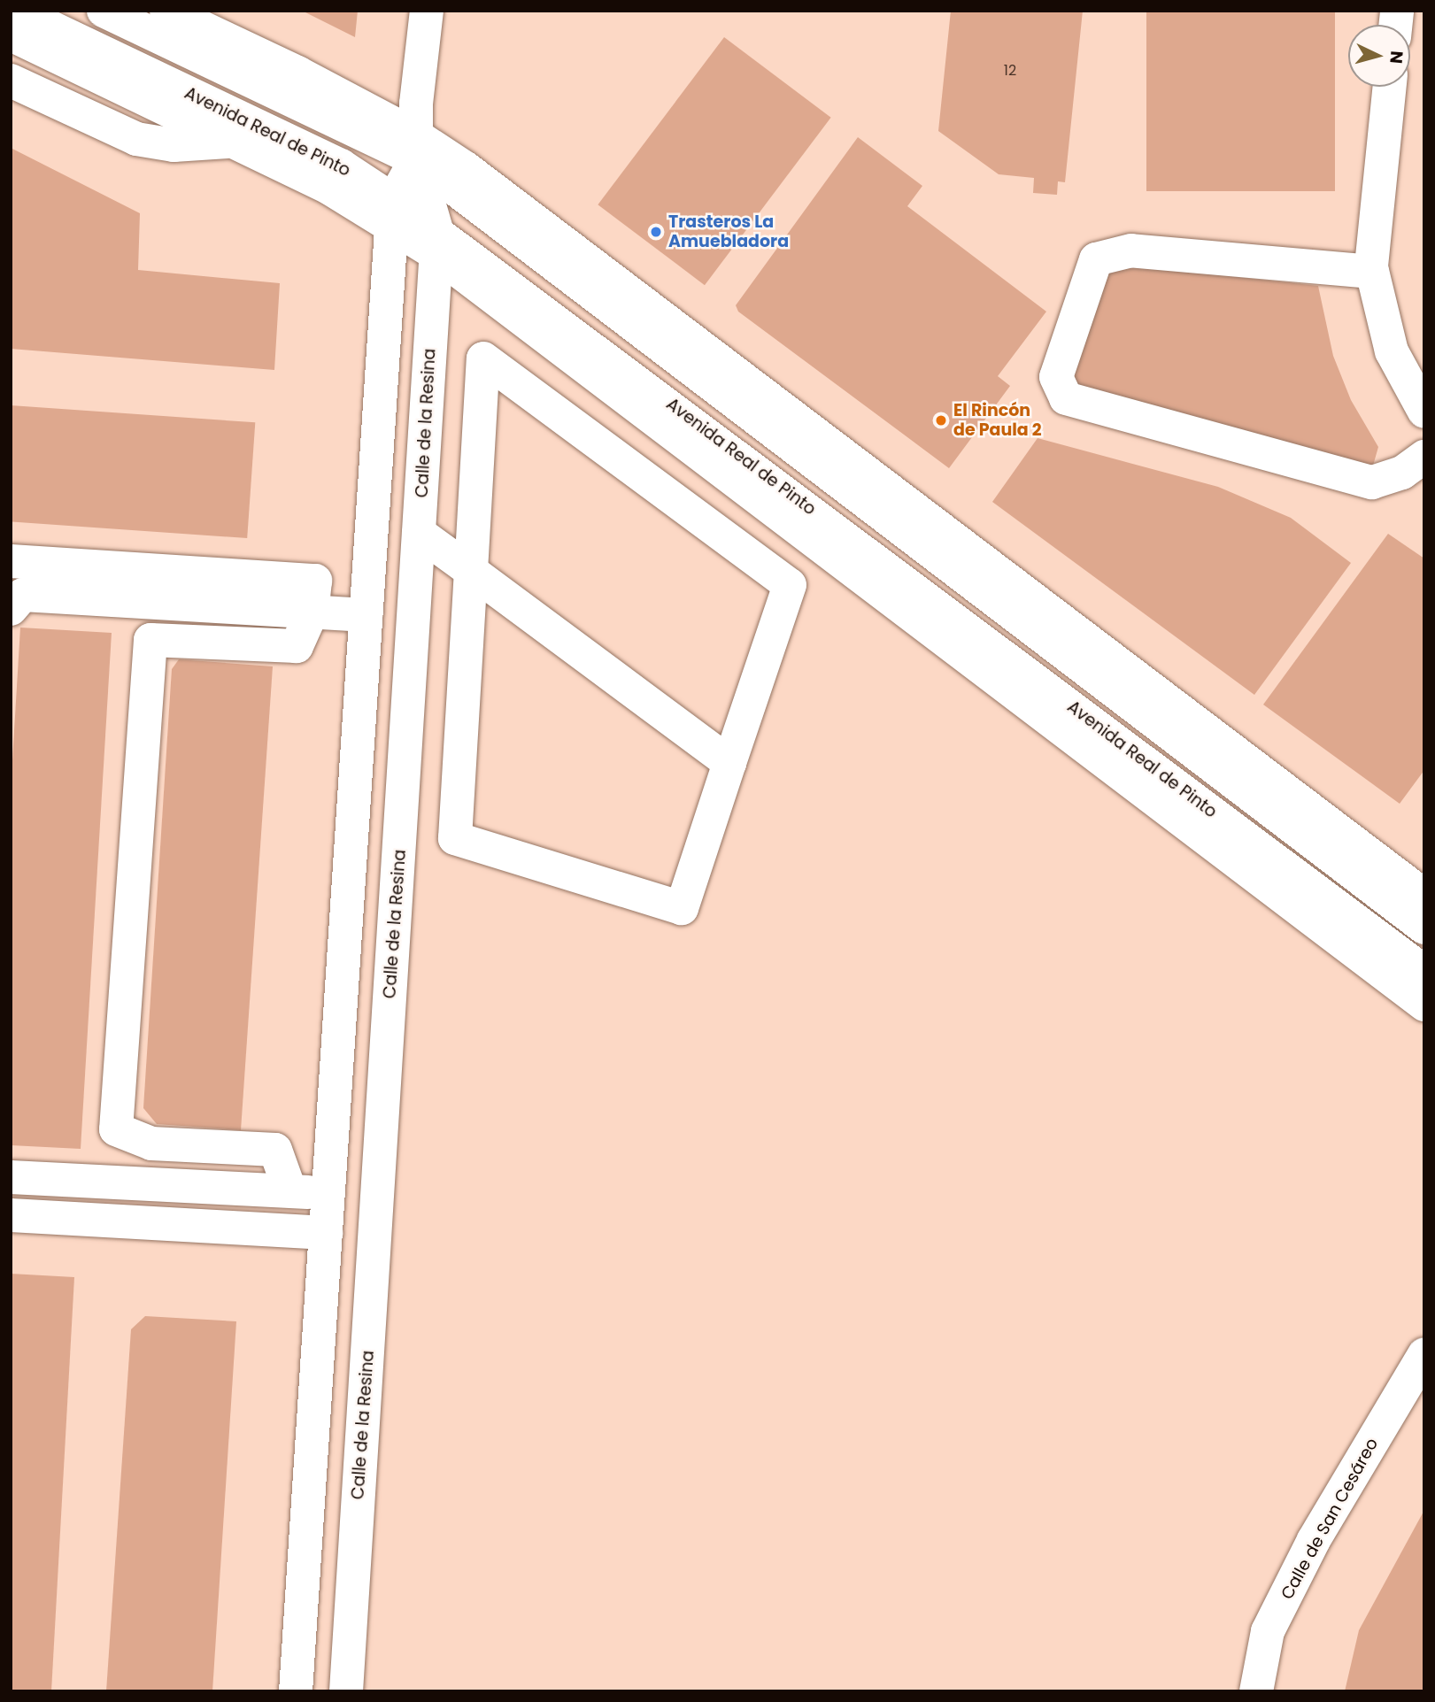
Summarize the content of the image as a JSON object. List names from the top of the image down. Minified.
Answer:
{"streets":{"street":["Avenida Real de Pinto","Calle de la Resina","Calle de San Cesáreo"]},"crossings":[["Avenida Real de Pinto","Calle de la Resina"]],"places":["Trasteros La Amuebladora","El Rincón de Paula 2"],"house_numbers":["12"],"north":"right"}
